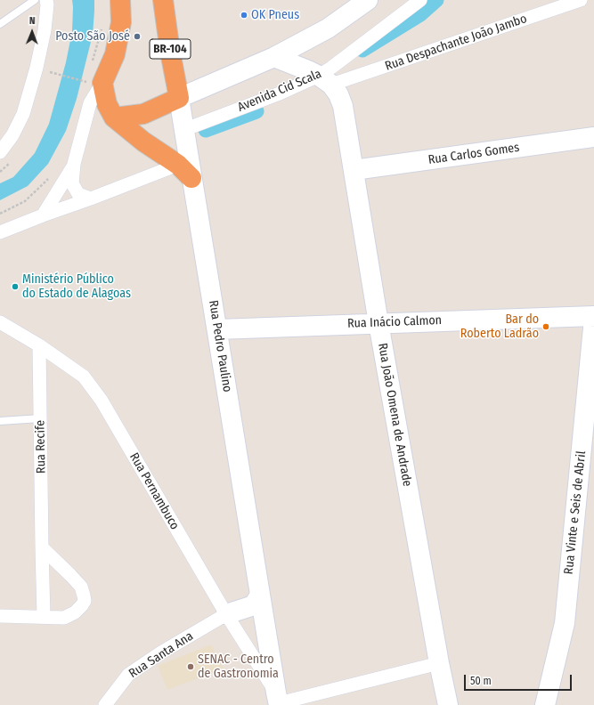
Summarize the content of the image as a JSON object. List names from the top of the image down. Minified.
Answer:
{"streets":{"highway":["BR-104","Rua Pedro Paulino"],"street":["Rua Despachante João Jambo","Avenida Cid Scala","Rua Carlos Gomes","Rua Inácio Calmon","Rua João Omena de Andrade","Rua Recife","Rua Pernambuco","Rua Vinte e Seis de Abril","Rua Santa Ana"]},"crossings":[["Rua Despachante João Jambo","Avenida Cid Scala"],["Rua Despachante João Jambo","Rua João Omena de Andrade"],["Avenida Cid Scala","Rua Pedro Paulino"],["Avenida Cid Scala","Rua João Omena de Andrade"],["Rua Carlos Gomes","Rua João Omena de Andrade"],["Rua Inácio Calmon","Rua Pedro Paulino"],["Rua Inácio Calmon","Rua João Omena de Andrade"],["Rua Pedro Paulino","Rua Pernambuco"],["Rua Recife","Rua Pernambuco"],["Rua Pernambuco","Rua Santa Ana"]],"places":["OK Pneus","Posto São José","Ministério Público do Estado de Alagoas","Bar do Roberto Ladrão","SENAC - Centro de Gastronomia"],"scale_bar":"50 m","north":"top"}
